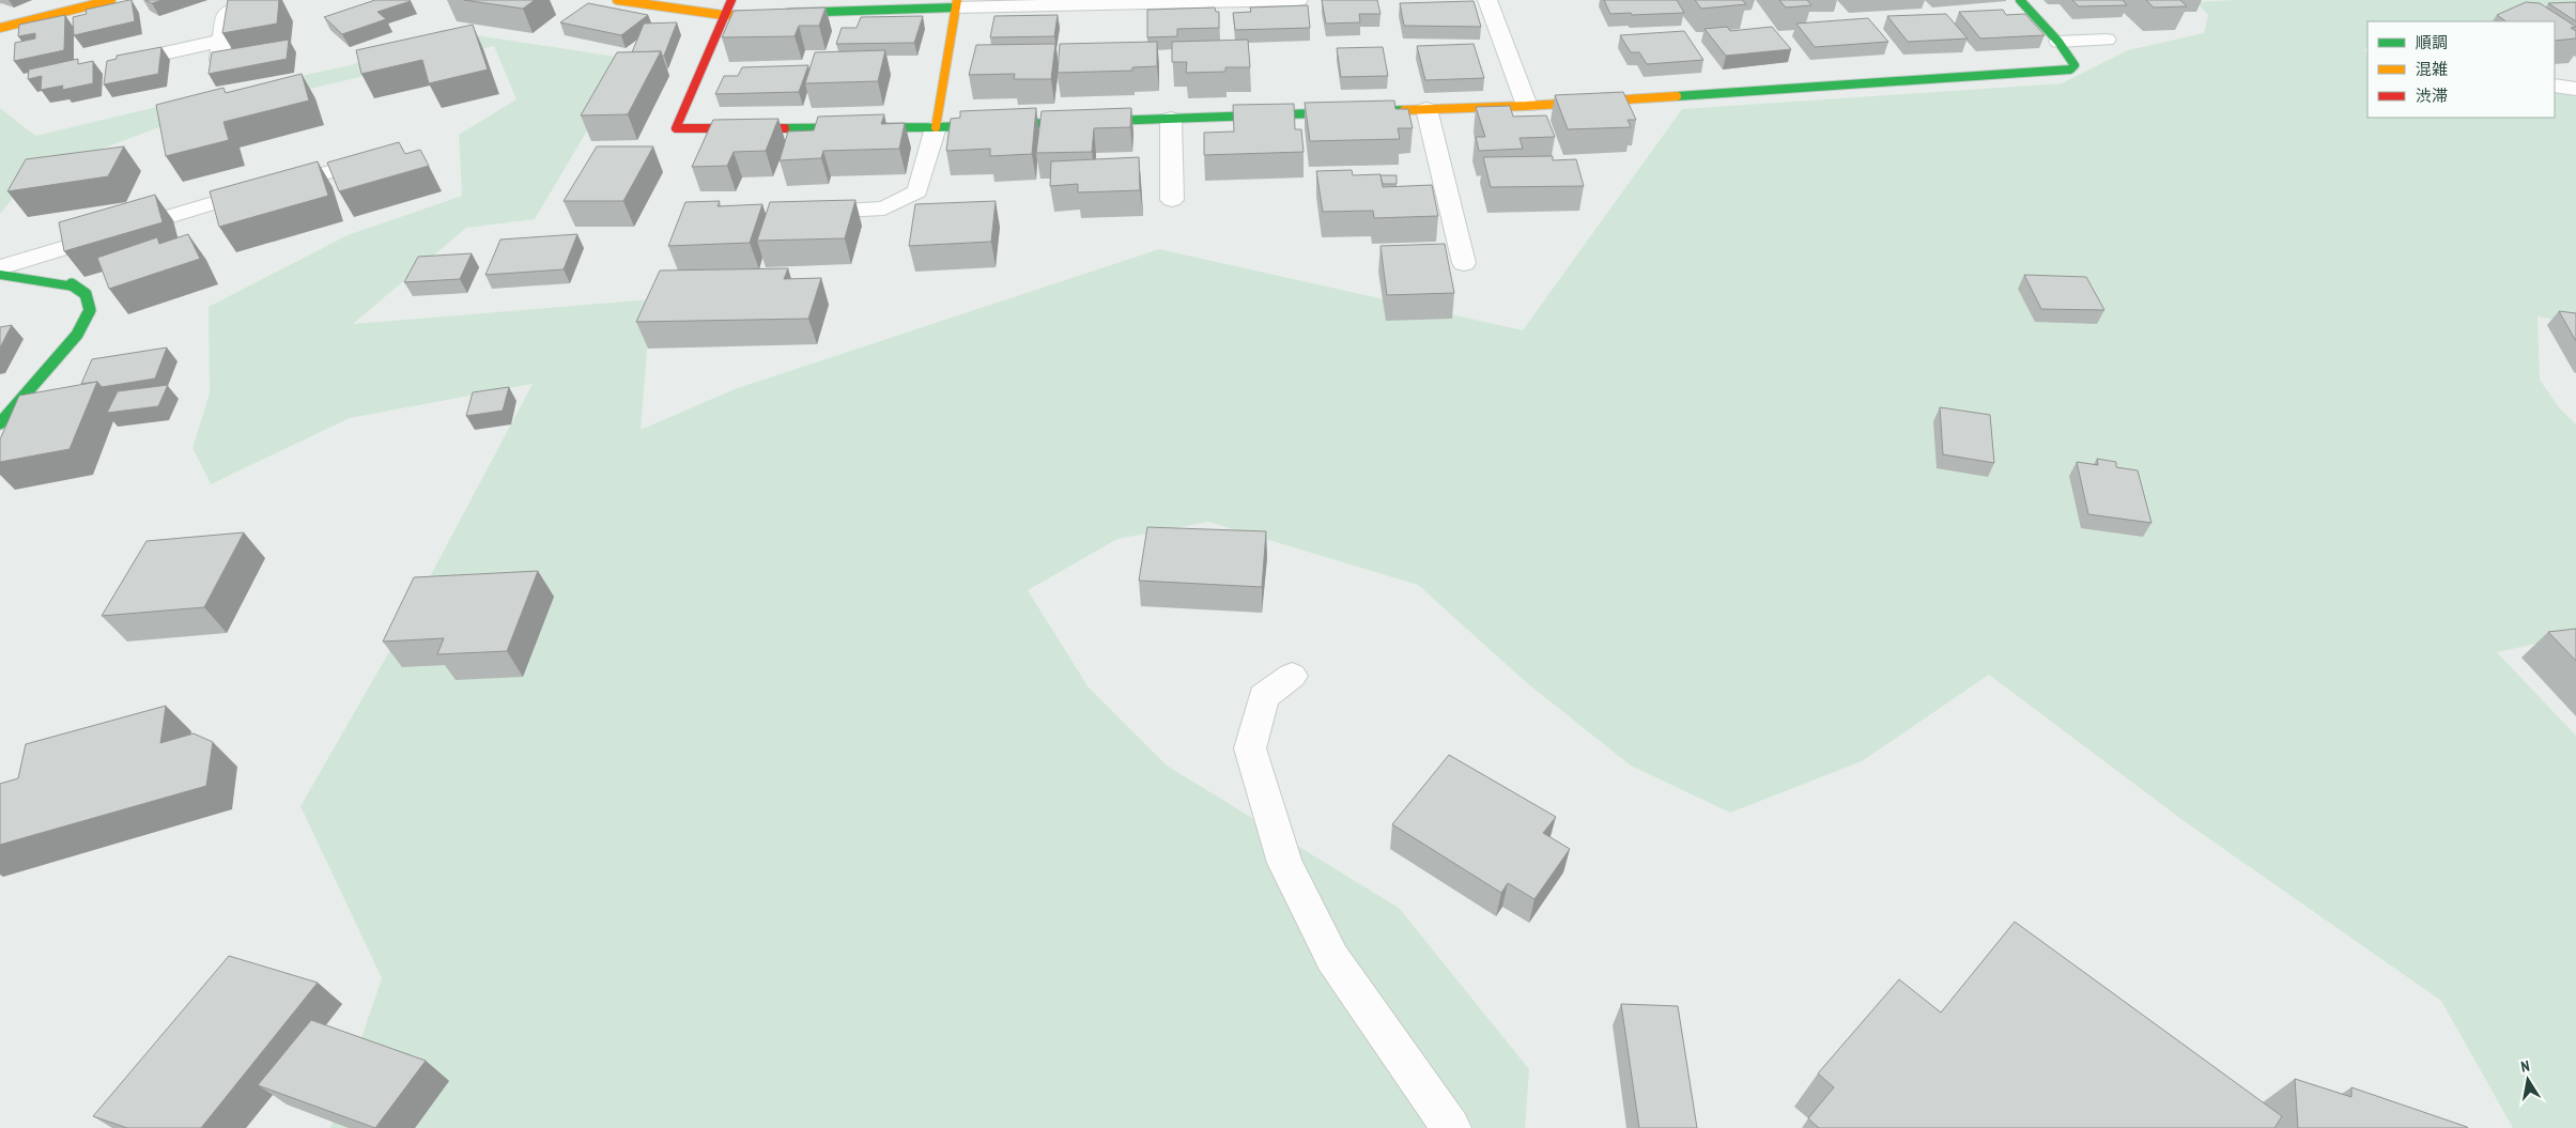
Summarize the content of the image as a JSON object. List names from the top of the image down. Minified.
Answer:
{"legend":["順調","混雑","渋滞"],"north":"top"}
